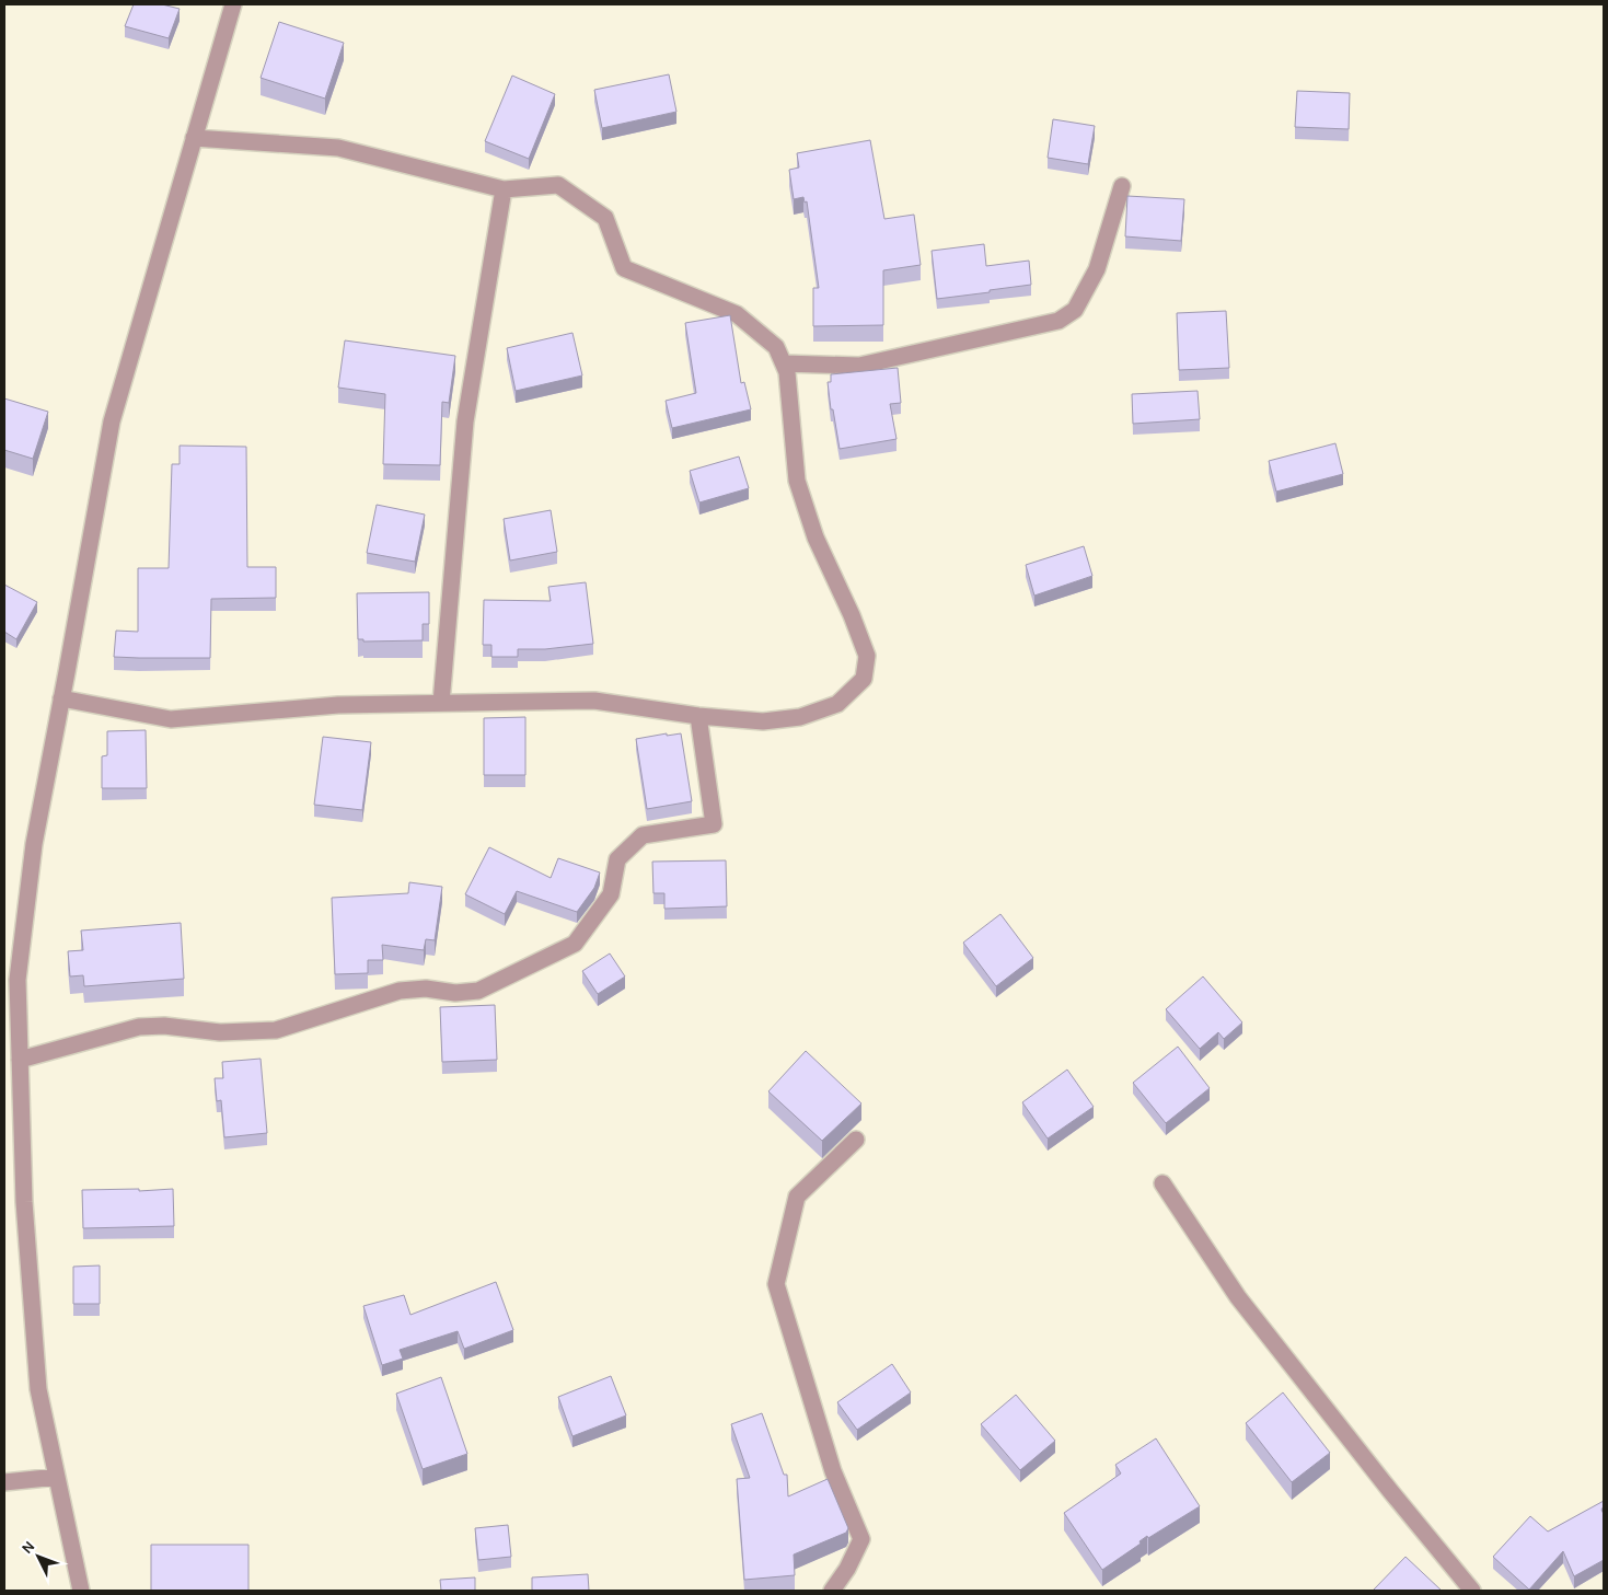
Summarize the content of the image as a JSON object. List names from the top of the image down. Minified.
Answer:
{"north":"top left"}
